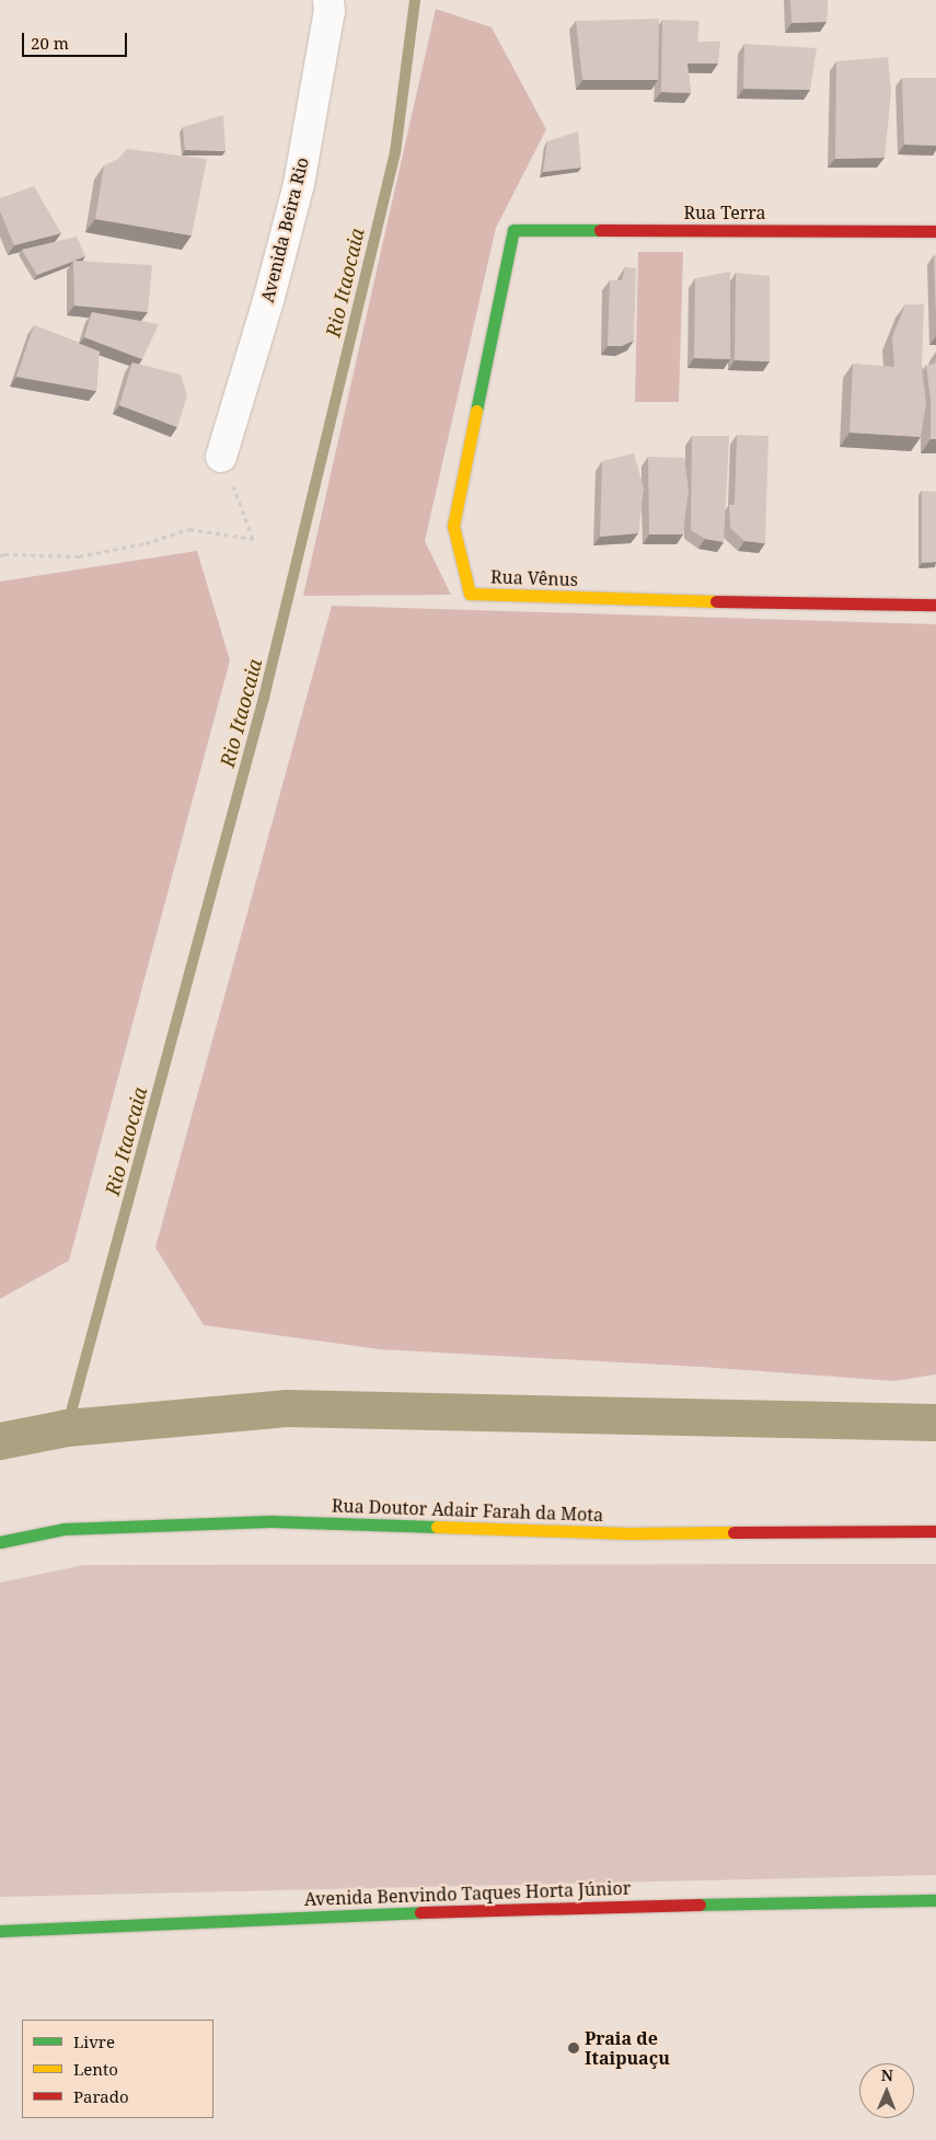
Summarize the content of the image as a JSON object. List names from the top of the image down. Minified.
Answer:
{"streets":{"street":["Rua Terra","Avenida Beira Rio","Rua Vênus","Rua Doutor Adair Farah da Mota","Avenida Benvindo Taques Horta Júnior"]},"crossings":[["Rua Terra","Rua Vênus"]],"water":["Rio Itaocaia"],"places":["Praia de Itaipuaçu"],"legend":["Livre","Lento","Parado"],"scale_bar":"20 m","north":"top"}
